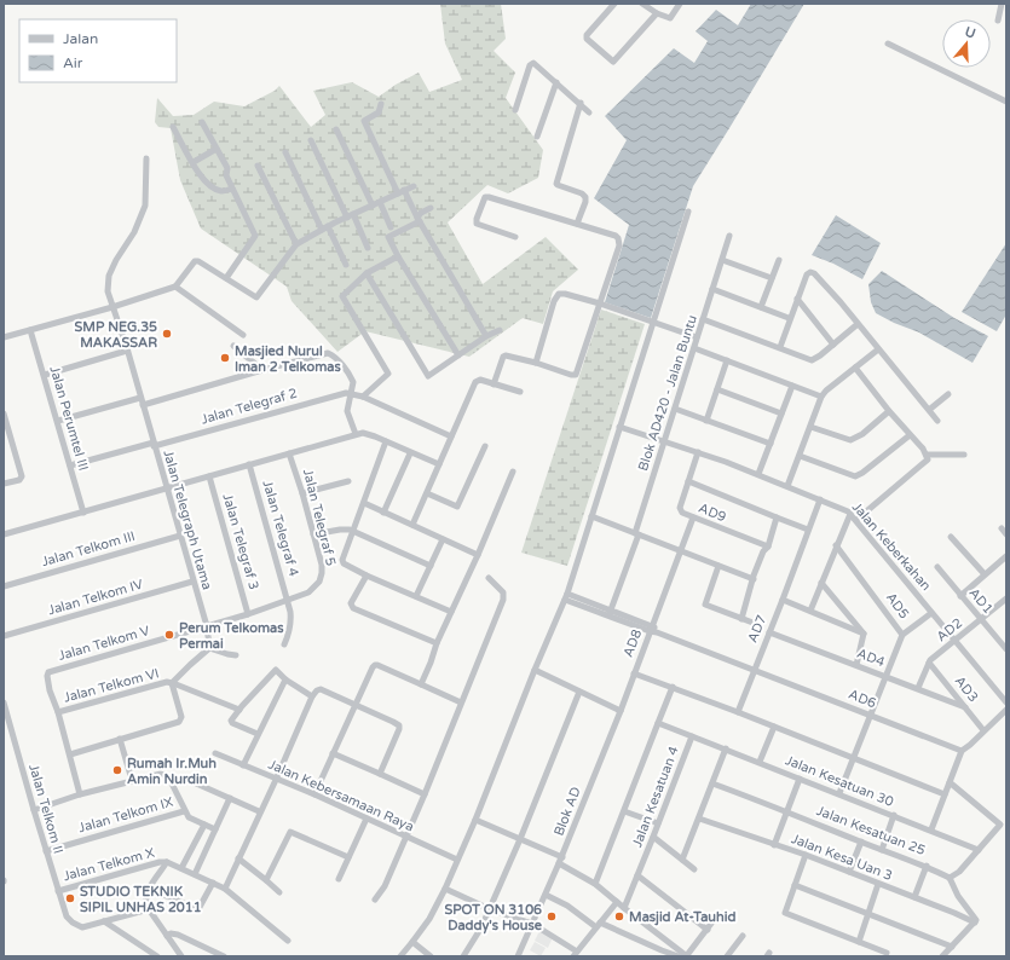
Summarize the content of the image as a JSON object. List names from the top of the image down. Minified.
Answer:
{"streets":{"street":["Blok AD420 - Jalan Buntu","Jalan Telegraf 2","Jalan Perumtel III","AD9","Jalan Telegraf 5","Jalan Telegraph Utama","Jalan Telegraf 4","Jalan Telegraf 3","Jalan Keberkahan","Jalan Telkom III","Jalan Telkom IV","AD1","AD5","AD7","AD2","Jalan Telkom V","AD8","AD4","Jalan Telkom VI","AD3","AD6","Jalan Kesatuan 30","Jalan Kebersamaan Raya","Jalan Kesatuan 4","Jalan Telkom II","Blok AD","Jalan Telkom IX","Jalan Kesatuan 25","Jalan Kesa Uan 3","Jalan Telkom X"]},"crossings":[["Blok AD420 - Jalan Buntu","Jalan Keberkahan"],["Blok AD420 - Jalan Buntu","AD6"],["Jalan Telegraf 2","Jalan Perumtel III"],["Jalan Telegraf 2","Jalan Telegraph Utama"],["AD9","Jalan Keberkahan"],["AD9","AD8"],["Jalan Telegraf 5","Jalan Telegraph Utama"],["Jalan Telegraf 5","Jalan Telegraf 4"],["Jalan Telegraf 5","Jalan Telegraf 3"],["Jalan Telegraf 5","Jalan Telkom V"],["Jalan Telegraph Utama","Jalan Telkom III"],["Jalan Telegraph Utama","Jalan Telkom IV"],["Jalan Telegraph Utama","Jalan Telkom V"],["Jalan Keberkahan","AD7"],["Jalan Keberkahan","AD2"],["AD1","AD2"],["AD5","AD8"],["AD5","AD4"],["AD5","AD6"],["AD5","Jalan Kesatuan 30"],["AD7","AD8"],["AD7","AD4"],["AD7","AD6"],["AD2","AD4"],["AD2","AD3"],["Jalan Telkom V","Jalan Telkom VI"],["AD8","AD6"],["AD8","Blok AD"],["AD4","AD3"],["Jalan Kesatuan 30","Jalan Kesatuan 4"],["Jalan Telkom II","Jalan Telkom IX"],["Jalan Telkom II","Jalan Telkom X"]],"places":["SMP NEG.35 MAKASSAR","Masjied Nurul Iman 2 Telkomas","Perum Telkomas Permai","Rumah Ir.Muh Amin Nurdin","STUDIO TEKNIK SIPIL UNHAS 2011","SPOT ON 3106 Daddy's House","Masjid At-Tauhid"],"legend":["Jalan","Air"],"north":"top"}
